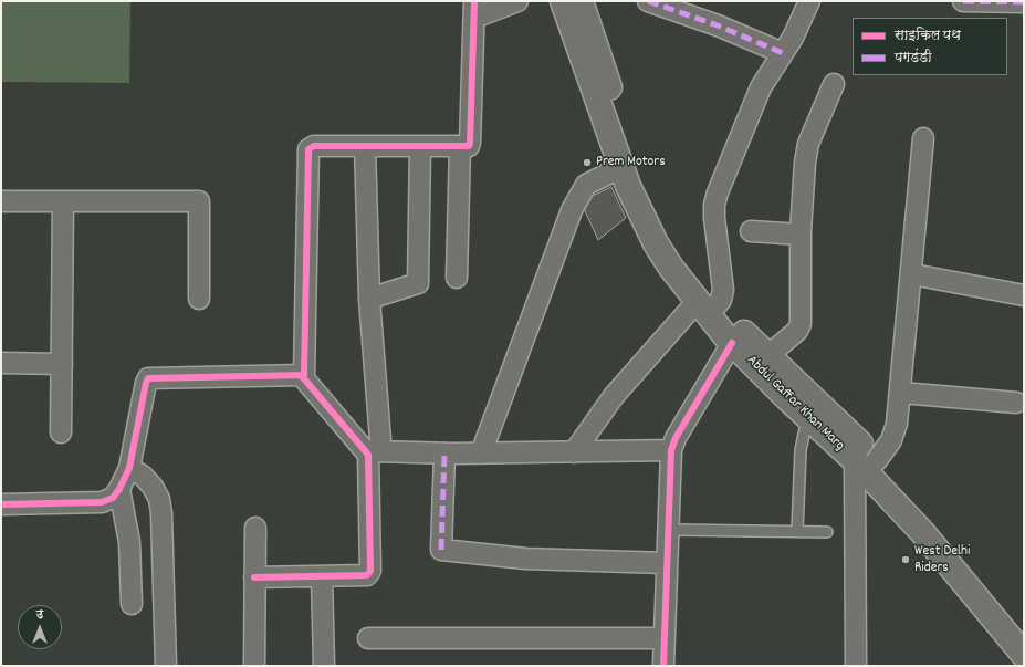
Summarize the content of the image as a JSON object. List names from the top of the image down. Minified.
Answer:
{"streets":{"main road":["Abdul Gaffar Khan Marg"]},"places":["Prem Motors","West Delhi Riders"],"legend":["साइकिल पथ","पगडंडी"],"north":"top"}
